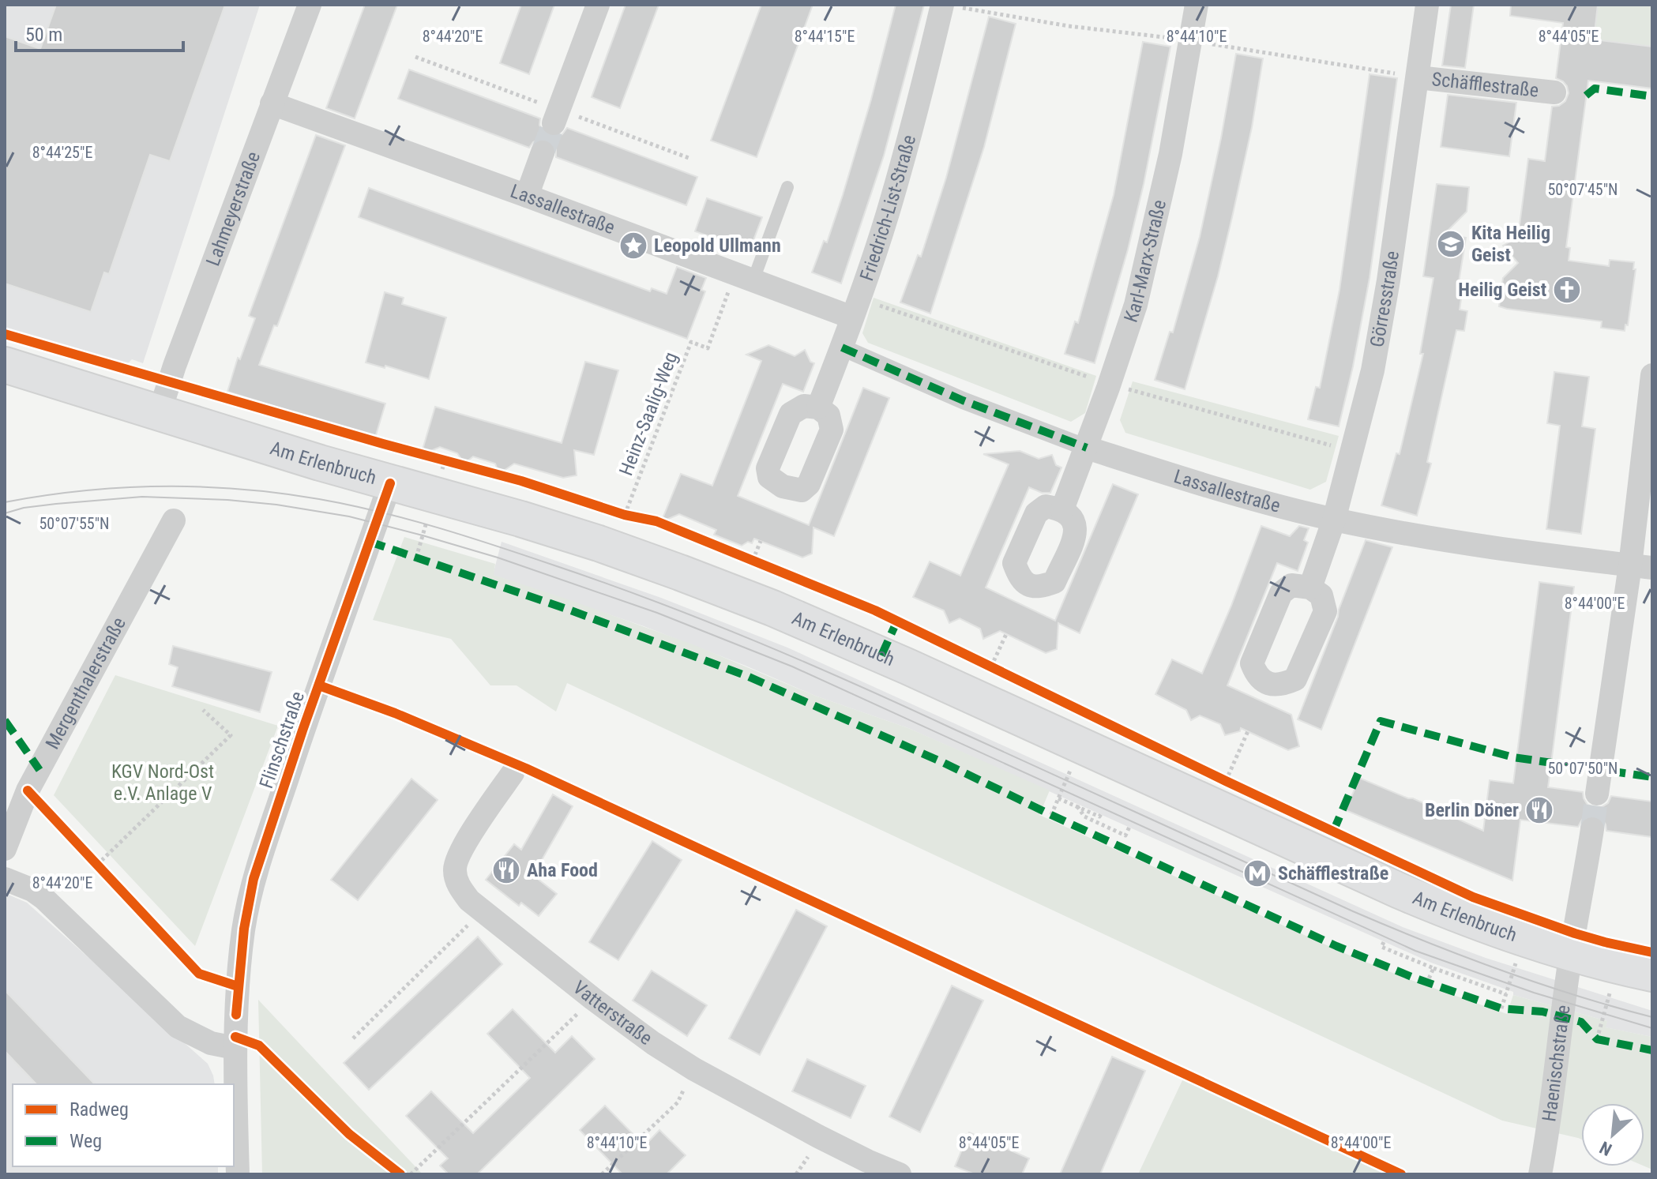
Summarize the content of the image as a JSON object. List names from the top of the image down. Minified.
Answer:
{"streets":{"main road":["Am Erlenbruch"],"street":["Schäfflestraße","Lahmeyerstraße","Friedrich-List-Straße","Lassallestraße","Karl-Marx-Straße","Görresstraße","Mergenthalerstraße","Flinschstraße","Vatterstraße","Haenischstraße"],"path":["Heinz-Saalig-Weg"]},"crossings":[["Schäfflestraße","Görresstraße"],["Lahmeyerstraße","Lassallestraße"],["Lahmeyerstraße","Am Erlenbruch"],["Friedrich-List-Straße","Lassallestraße"],["Lassallestraße","Karl-Marx-Straße"],["Lassallestraße","Görresstraße"],["Lassallestraße","Heinz-Saalig-Weg"],["Am Erlenbruch","Flinschstraße"],["Am Erlenbruch","Haenischstraße"]],"parks":["KGV Nord-Ost e.V. Anlage V"],"places":{"school or university":["Kita Heilig Geist"],"place":["Leopold Ullmann"],"church":["Heilig Geist"],"restaurant":["Berlin Döner","Aha Food"],"metro station":["Schäfflestraße"]},"legend":["Radweg","Weg"],"scale_bar":"50 m","north":"bottom left","coordinates":["8°44'20\"E","8°44'15\"E","8°44'10\"E","8°44'05\"E","8°44'25\"E","50°07'45\"N","50°07'55\"N","8°44'00\"E","50°07'50\"N"]}
